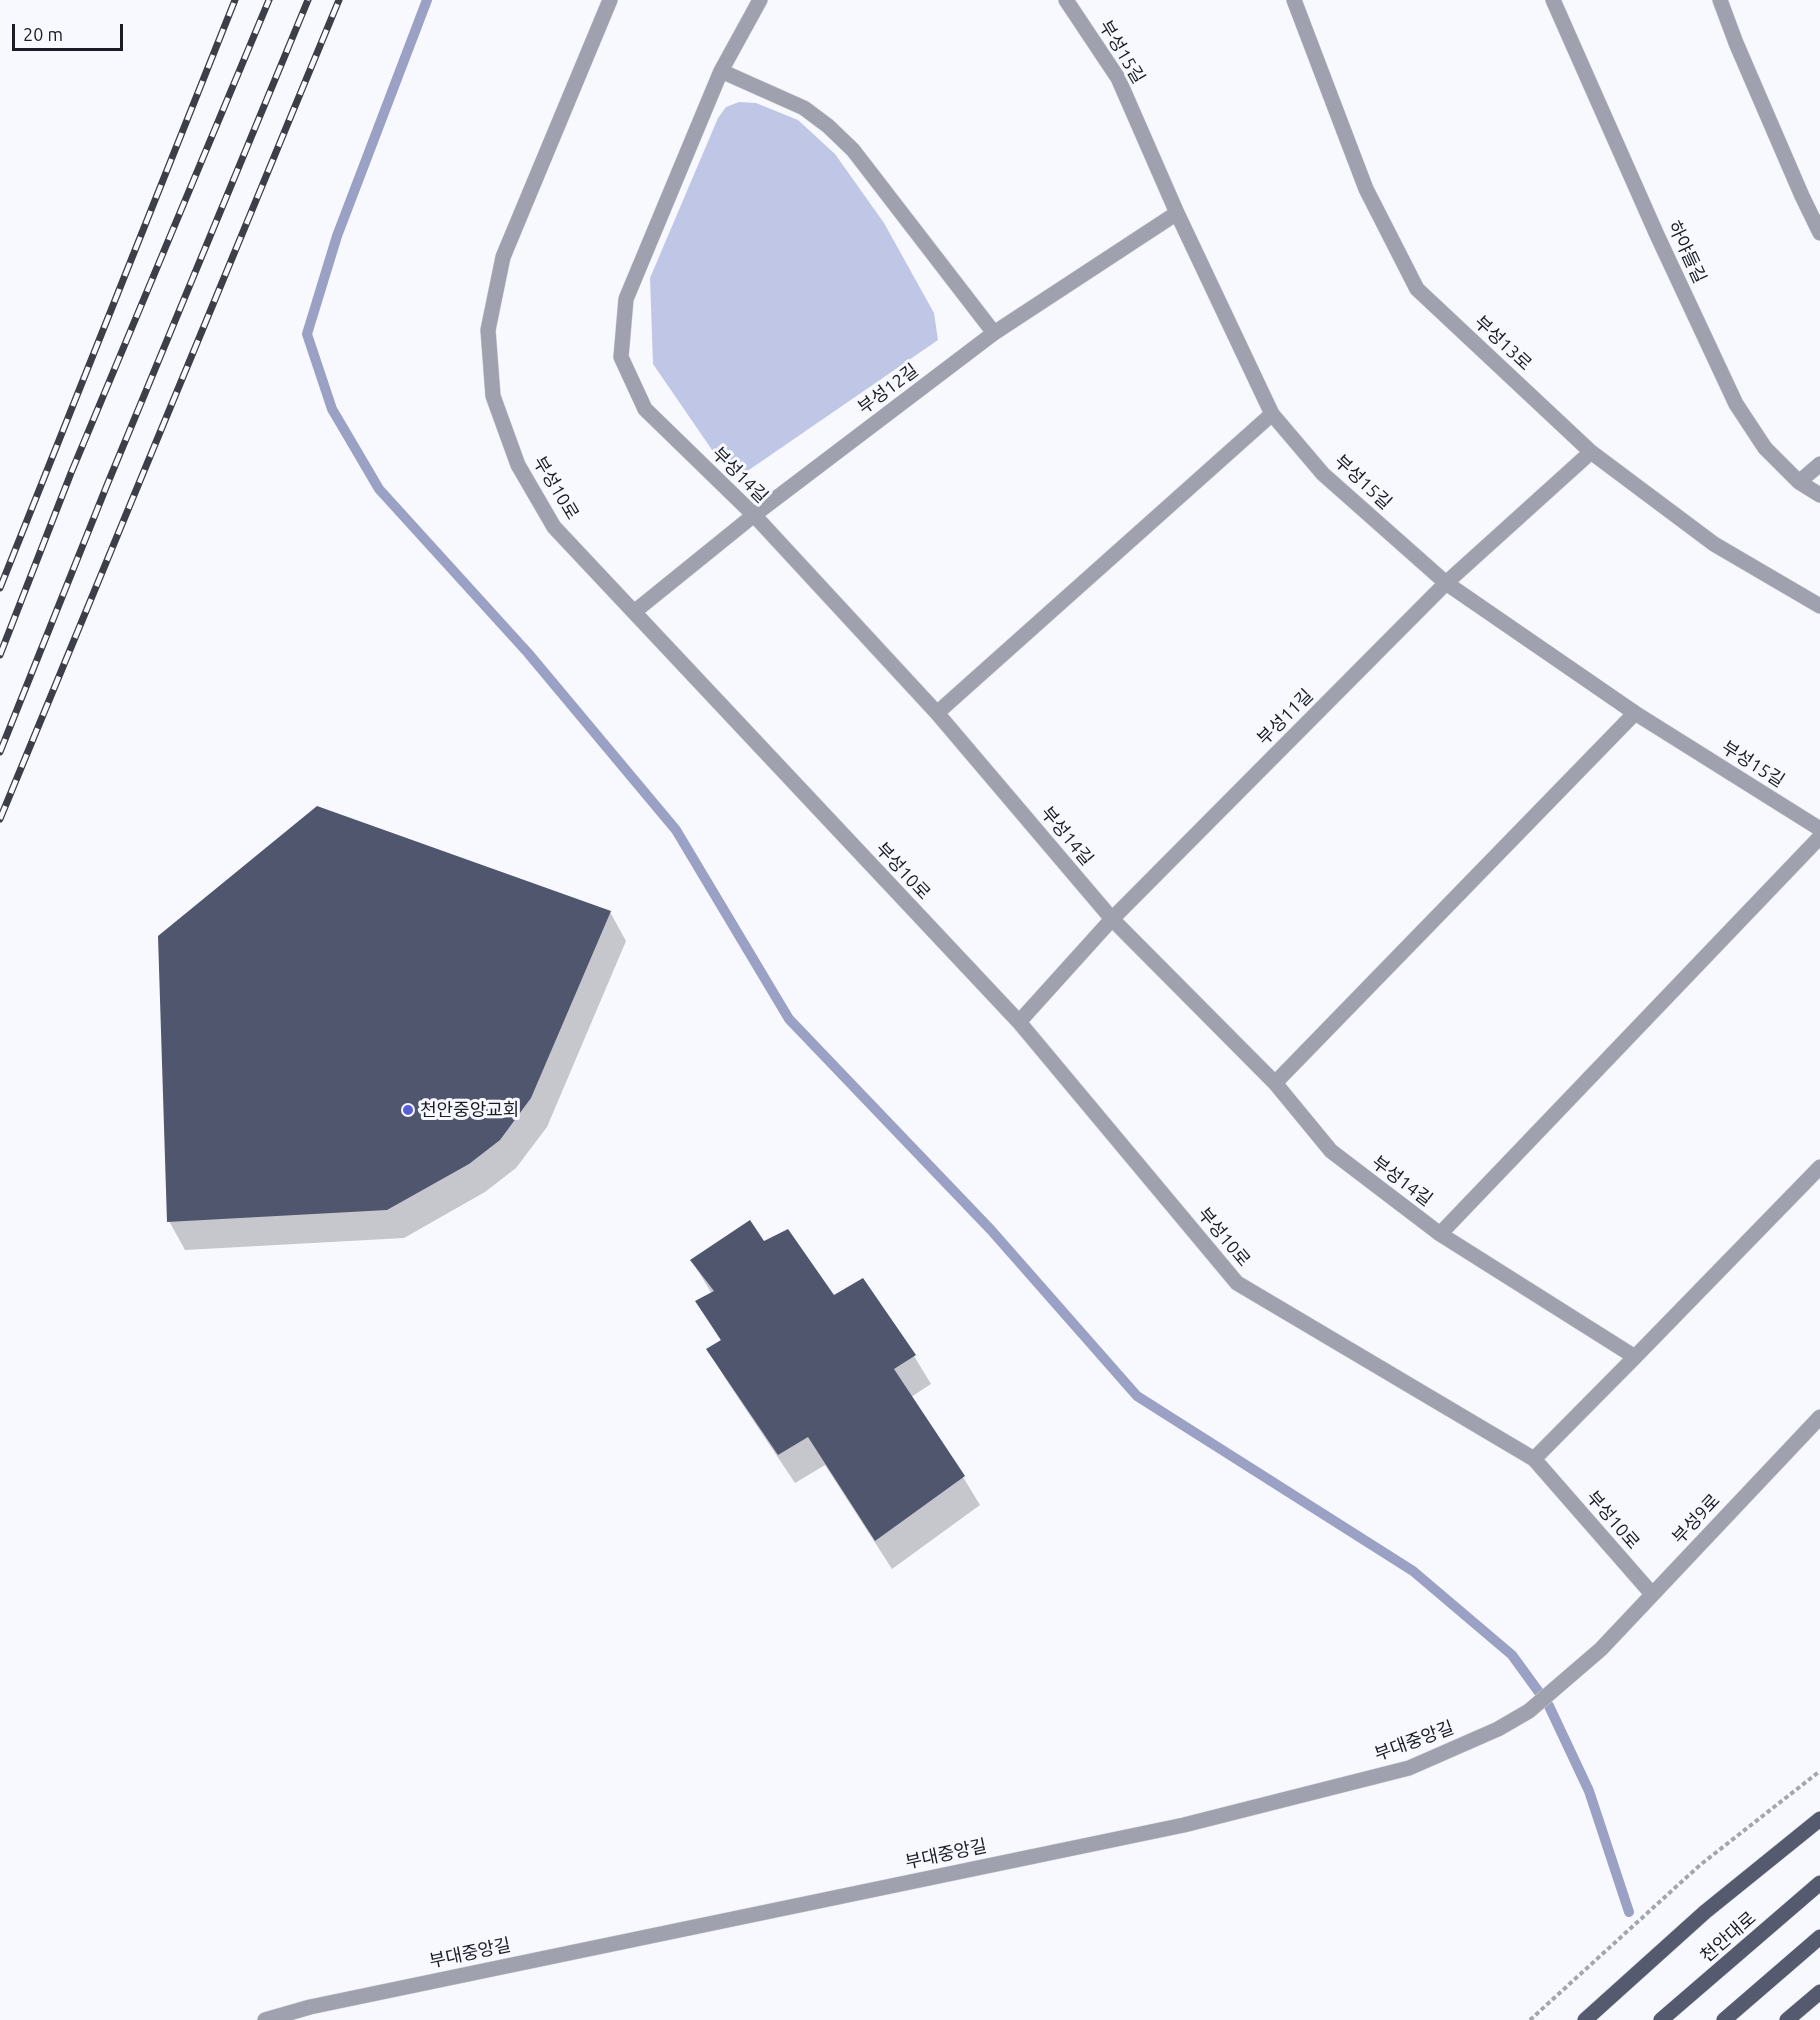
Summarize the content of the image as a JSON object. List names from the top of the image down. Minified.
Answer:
{"streets":{"main road":["천안대로"],"street":["부성15길","하야들길","부성13로","부성12길","부성14길","부성10로","부성11길","부성9로","부대중앙길"]},"crossings":[["부성15길","부성12길"],["부성15길","부성11길"],["부성13로","부성11길"],["부성12길","부성14길"],["부성12길","부성10로"],["부성14길","부성11길"],["부성10로","부성11길"],["부성10로","부성9로"],["부성9로","부대중앙길"]],"places":["천안중앙교회"],"scale_bar":"20 m"}
